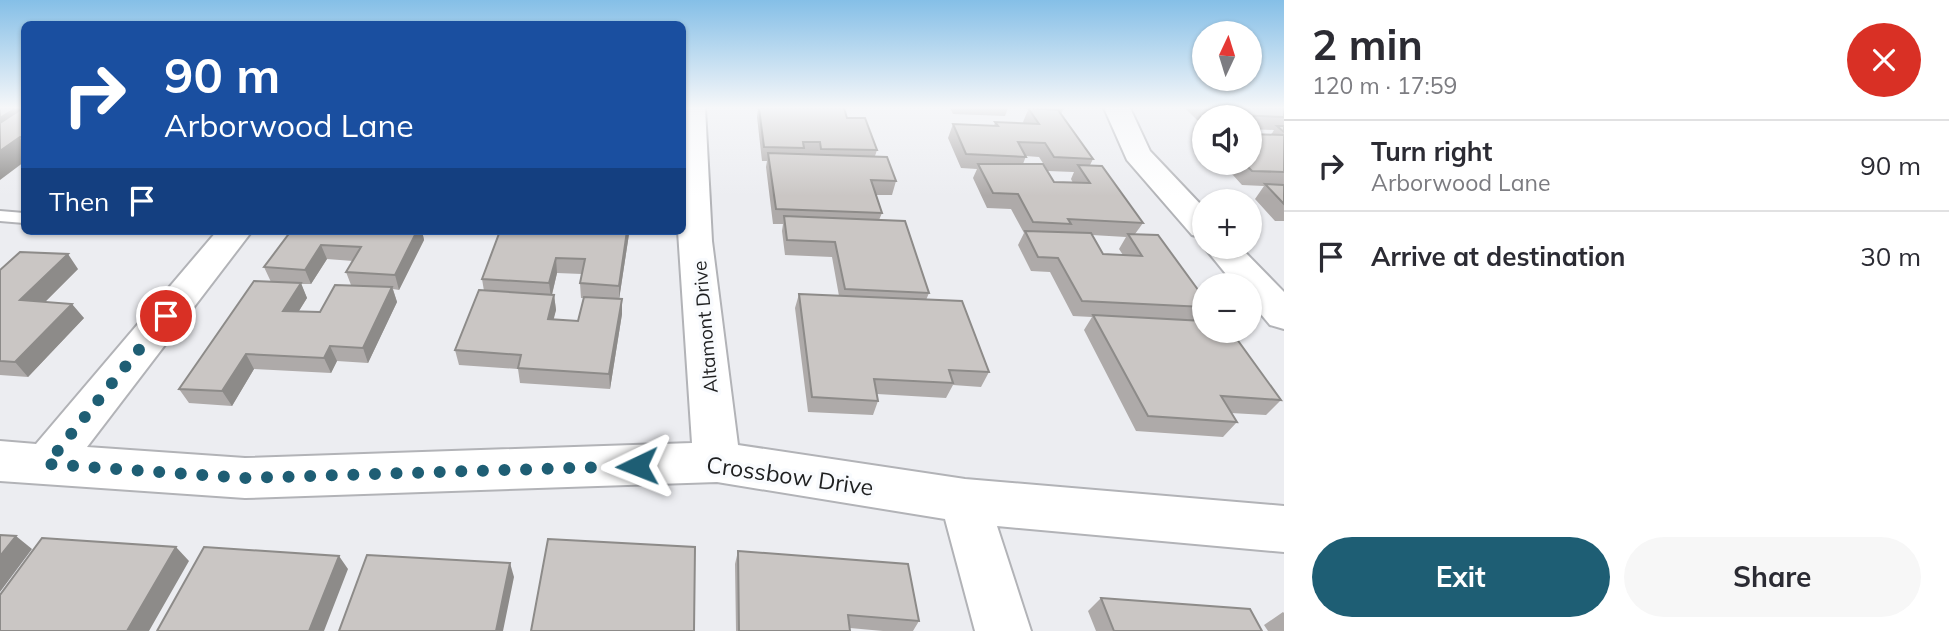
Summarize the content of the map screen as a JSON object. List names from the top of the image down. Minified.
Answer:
{"streets":{"street":["Altamont Drive","Crossbow Drive"]},"crossings":[["Altamont Drive","Crossbow Drive"]],"north":"top","page":{"heading":["2 min","120 m · 17:59"],"map_buttons":["+","−"],"turn":["90 m","Arborwood Lane"],"list":[{"name":"Turn right","note":"Arborwood Lane","value":"90 m"},{"name":"Arrive at destination","value":"30 m"}],"then":"Then","buttons":["Exit","Share"]}}
